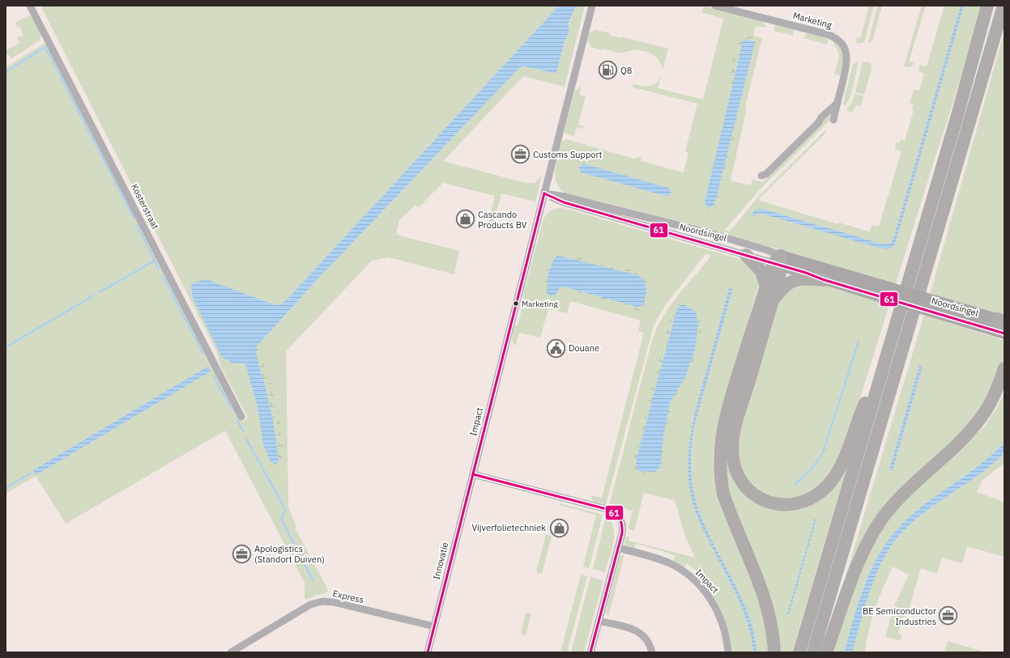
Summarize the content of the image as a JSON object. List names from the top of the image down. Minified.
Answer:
{"streets":{"main road":["Noordsingel"],"street":["Marketing","Kosterstraat","Impact","Innovatie","Express"]},"crossings":[["Noordsingel","Impact"],["Impact","Innovatie"],["Innovatie","Express"]],"places":{"fuel station":["Q8"],"office":["Customs Support","Apologistics (Standort Duiven)","BE Semiconductor Industries"],"shop":["Cascando Products BV","Vijverfolietechniek"],"other":["Marketing"],"public building":["Douane"]},"lines":["transit line 61"]}
